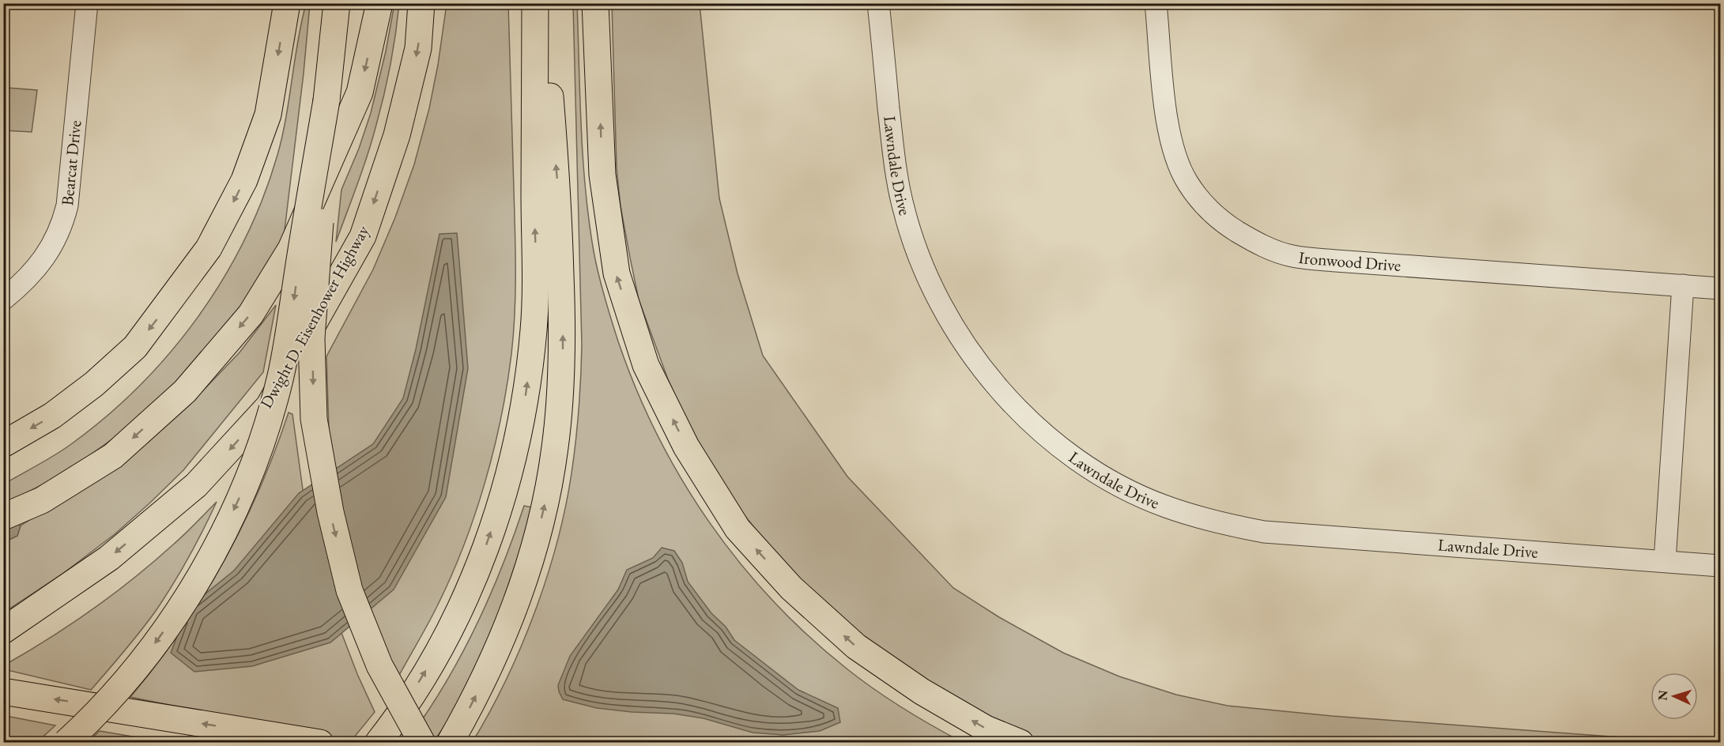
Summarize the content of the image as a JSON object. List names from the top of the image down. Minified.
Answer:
{"streets":{"highway":["Dwight D. Eisenhower Highway"],"street":["Bearcat Drive","Lawndale Drive","Ironwood Drive"]},"north":"left"}
